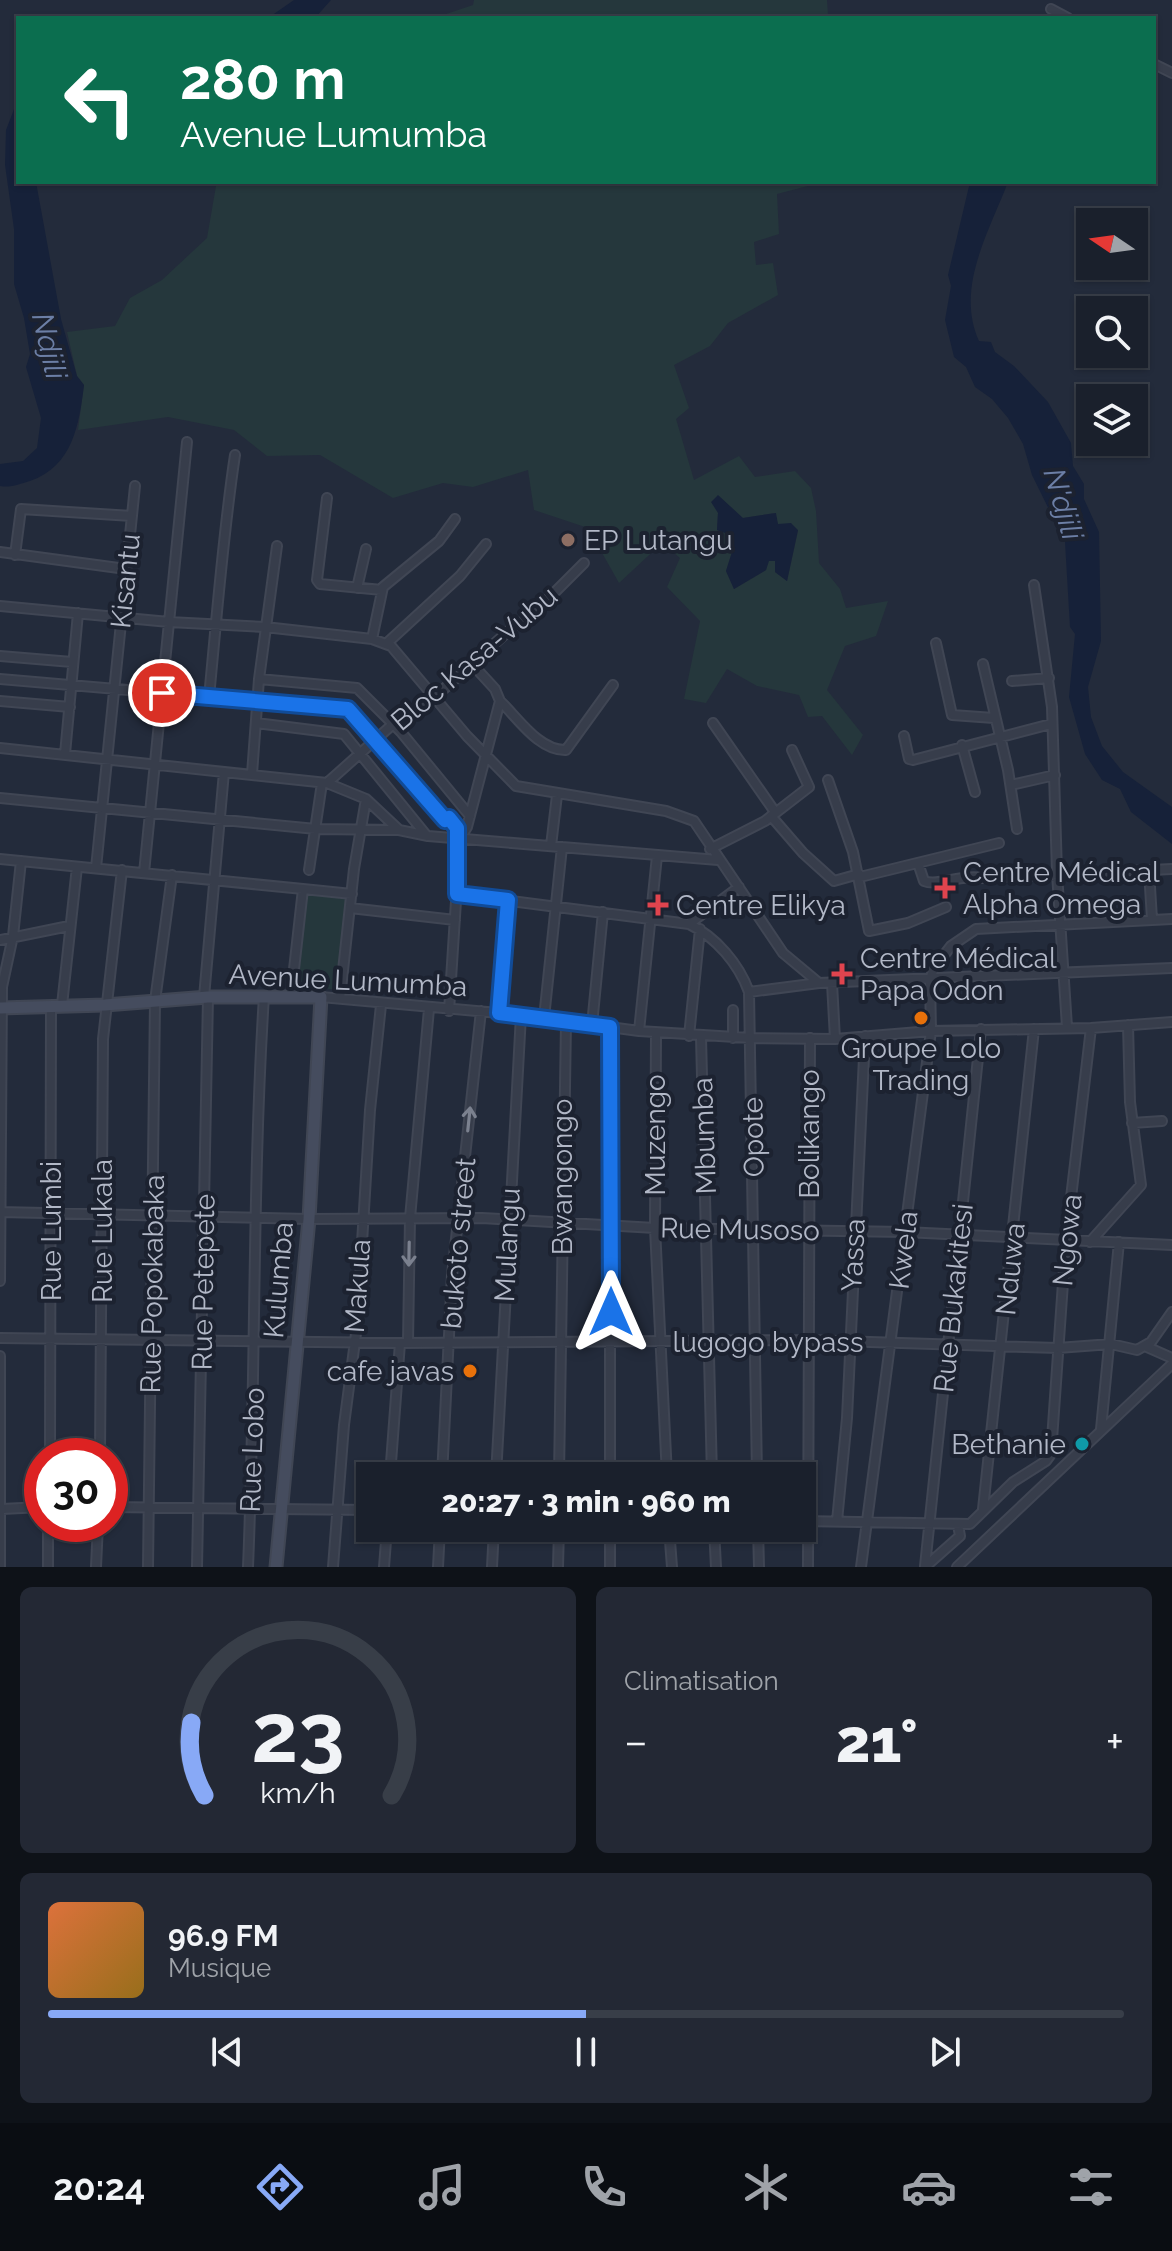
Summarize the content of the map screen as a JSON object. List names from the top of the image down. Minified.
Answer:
{"streets":{"street":["Kisantu","Bloc Kasa-Vubu","Avenue Lumumba","Bolikango","Muzengo","Mbumba","Opote","Bwangongo","Rue Musoso","Rue Lumbi","Rue Lukala","Ngowa","bukoto street","Mulangu","Kwela","Yassa","Nduwa","Kulumba","Rue Petepete","Rue Popokabaka","Makula","Rue Bukakitesi","lugogo bypass","Rue Lobo"]},"crossings":[["Avenue Lumumba","Bolikango"],["Avenue Lumumba","Muzengo"],["Avenue Lumumba","Mbumba"],["Avenue Lumumba","Opote"],["Avenue Lumumba","Bwangongo"],["Avenue Lumumba","Rue Lumbi"],["Avenue Lumumba","Rue Lukala"],["Avenue Lumumba","Ngowa"],["Avenue Lumumba","bukoto street"],["Avenue Lumumba","Mulangu"],["Avenue Lumumba","Kwela"],["Avenue Lumumba","Yassa"],["Avenue Lumumba","Nduwa"],["Avenue Lumumba","Kulumba"],["Avenue Lumumba","Rue Petepete"],["Avenue Lumumba","Rue Popokabaka"],["Avenue Lumumba","Makula"],["Avenue Lumumba","Rue Bukakitesi"],["Avenue Lumumba","Rue Lobo"],["Bolikango","Rue Musoso"],["Bolikango","lugogo bypass"],["Muzengo","Rue Musoso"],["Muzengo","lugogo bypass"],["Mbumba","Rue Musoso"],["Mbumba","lugogo bypass"],["Opote","Rue Musoso"],["Opote","lugogo bypass"],["Bwangongo","Rue Musoso"],["Bwangongo","lugogo bypass"],["Rue Musoso","Rue Lumbi"],["Rue Musoso","Rue Lukala"],["Rue Musoso","Ngowa"],["Rue Musoso","bukoto street"],["Rue Musoso","Mulangu"],["Rue Musoso","Kwela"],["Rue Musoso","Yassa"],["Rue Musoso","Nduwa"],["Rue Musoso","Kulumba"],["Rue Musoso","Rue Petepete"],["Rue Musoso","Rue Popokabaka"],["Rue Musoso","Makula"],["Rue Musoso","Rue Bukakitesi"],["Rue Musoso","Rue Lobo"],["Rue Lumbi","lugogo bypass"],["Rue Lukala","lugogo bypass"],["Ngowa","Nduwa"],["Ngowa","lugogo bypass"],["bukoto street","lugogo bypass"],["Mulangu","lugogo bypass"],["Kwela","lugogo bypass"],["Yassa","lugogo bypass"],["Nduwa","lugogo bypass"],["Kulumba","lugogo bypass"],["Rue Petepete","lugogo bypass"],["Rue Popokabaka","lugogo bypass"],["Makula","lugogo bypass"],["Rue Bukakitesi","lugogo bypass"],["lugogo bypass","Rue Lobo"]],"water":["Ndjili","N'djili"],"places":{"other":["EP Lutangu","Groupe Lolo Trading","cafe javas","Bethanie"],"health":["Centre Médical Alpha Omega","Centre Elikya","Centre Médical Papa Odon"]},"north":"left","page":{"turn":["280 m","Avenue Lumumba"],"limit":"30","trip":"20:27 · 3 min · 960 m","tile":"Climatisation","heat":["−","21°","+"],"song":["96.9 FM","Musique"],"tabs":"20:24","gauge":["23","km/h"]}}
